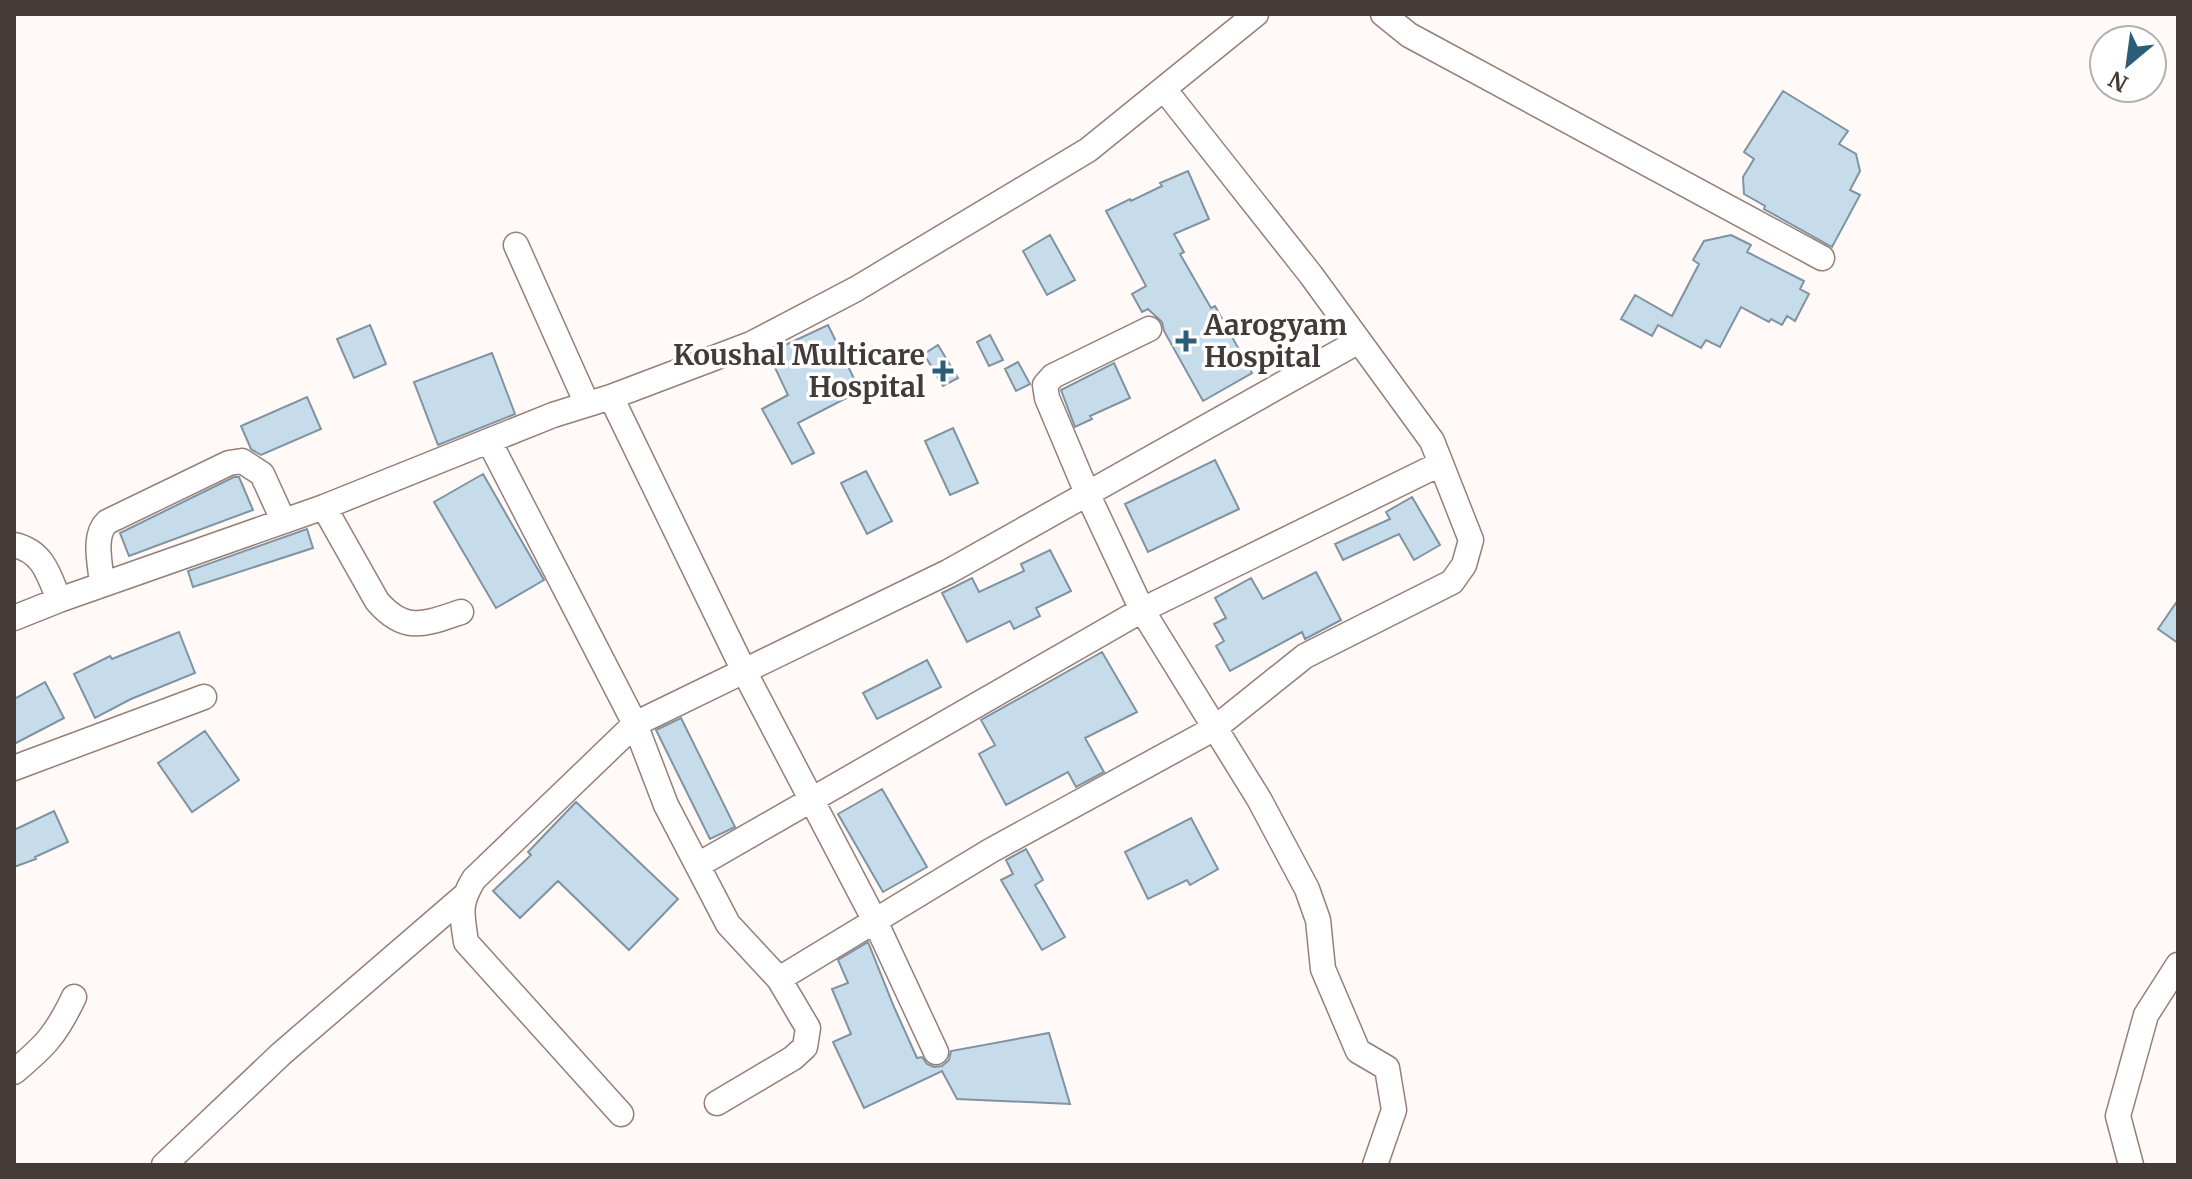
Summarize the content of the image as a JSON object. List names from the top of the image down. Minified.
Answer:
{"places":{"health":["Aarogyam Hospital","Koushal Multicare Hospital"]},"north":"bottom left"}
